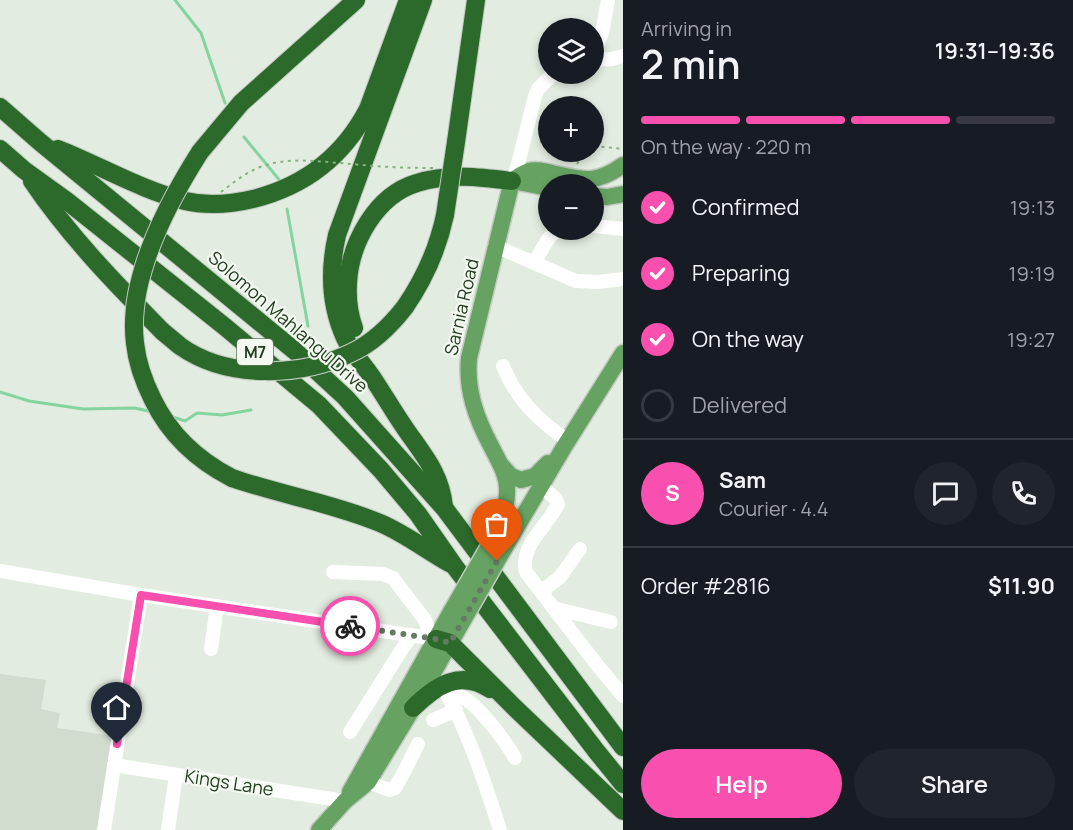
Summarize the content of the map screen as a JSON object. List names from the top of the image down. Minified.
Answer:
{"streets":{"highway":["Solomon Mahlangu Drive","M7"],"main road":["Sarnia Road"],"street":["Kings Lane"]},"crossings":[["Sarnia Road","Kings Lane"]],"page":{"heading":["2 min","Arriving in","19:31–19:36"],"panel":["Sam","Courier · 4.4","Order #2816","$11.90"],"map_buttons":["+","−"],"bar":"On the way · 220 m","list":[["Confirmed","19:13"],["Preparing","19:19"],["On the way","19:27"],"Delivered"],"round":"S","buttons":["Help","Share"]}}
